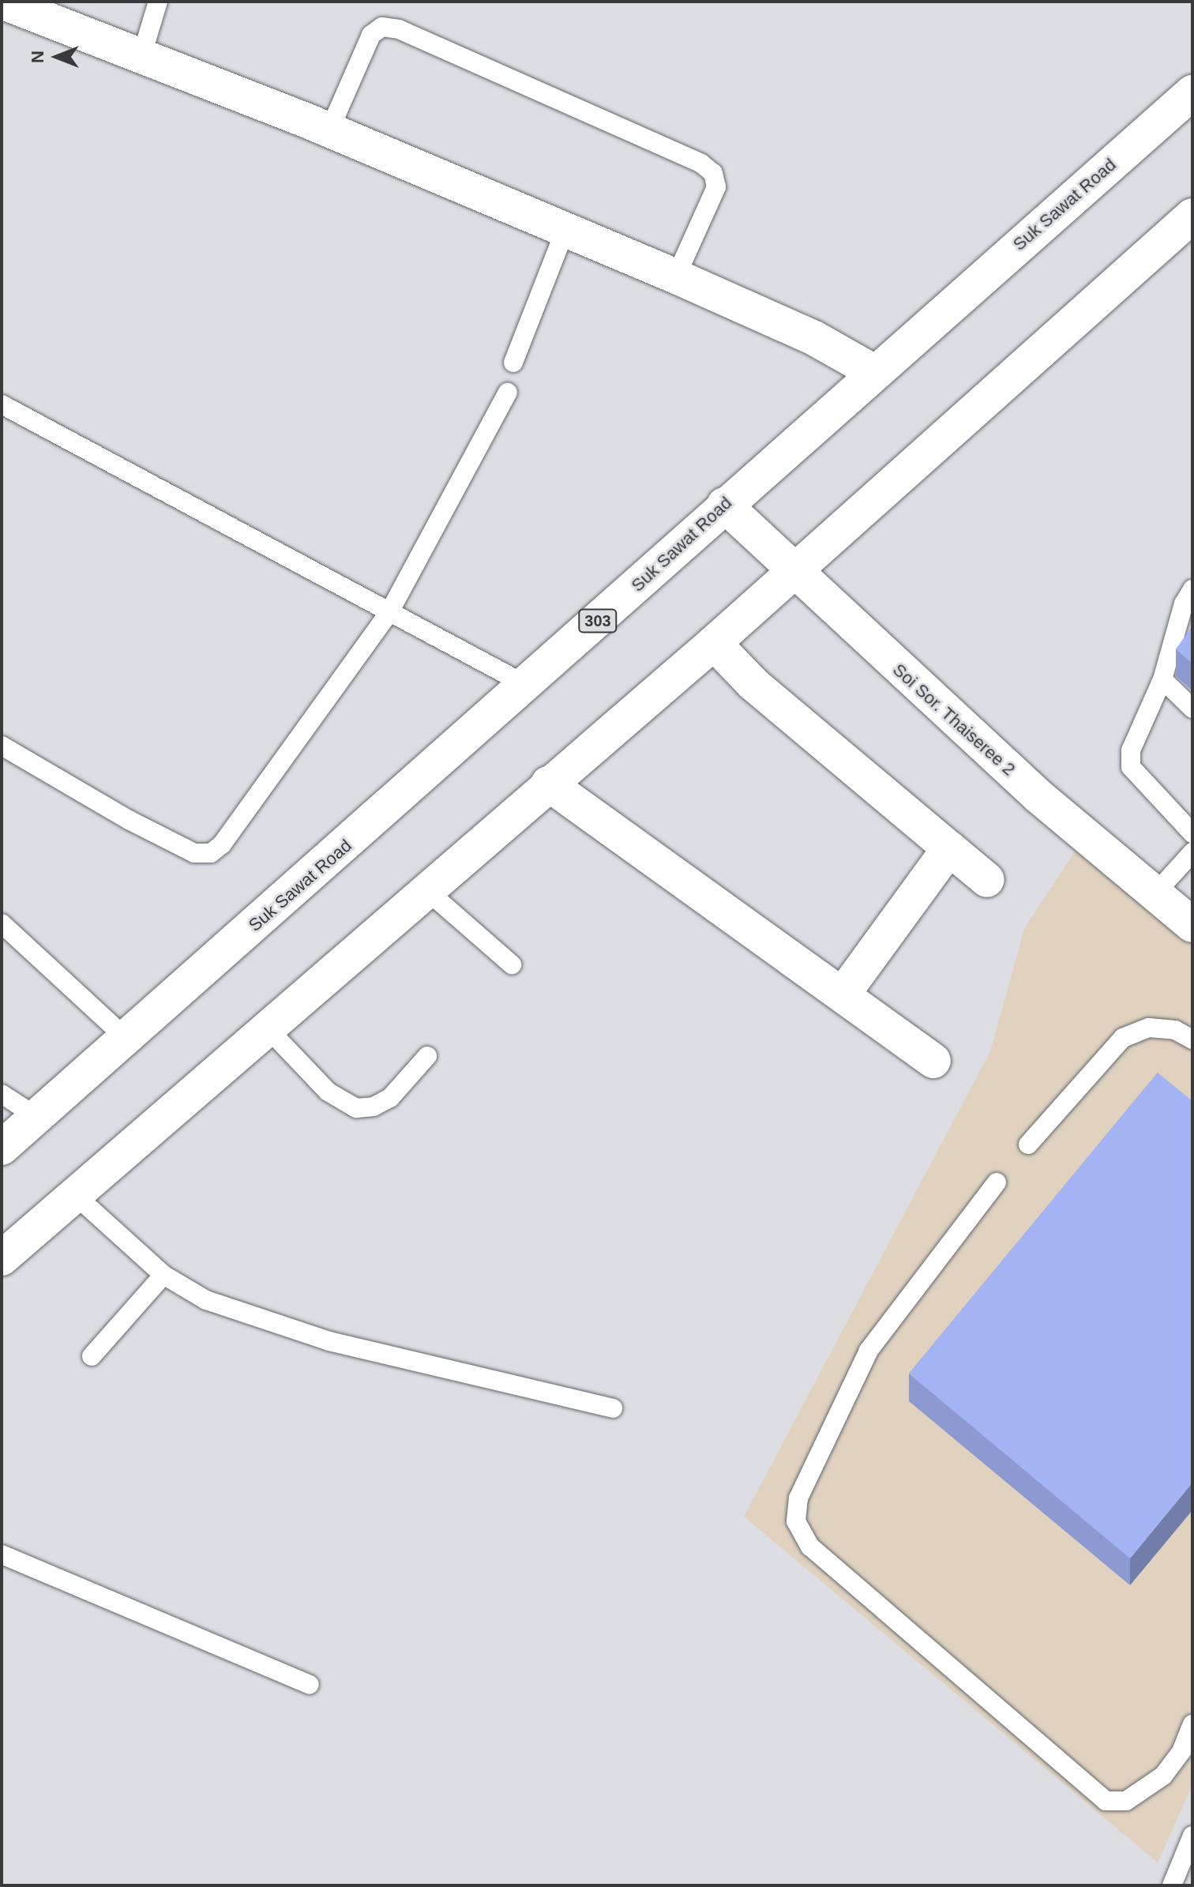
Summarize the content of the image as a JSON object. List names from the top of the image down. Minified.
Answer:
{"streets":{"main road":["Suk Sawat Road","303","Soi Sor. Thaiseree 2"]},"crossings":[["Suk Sawat Road","Soi Sor. Thaiseree 2"]],"north":"left"}
